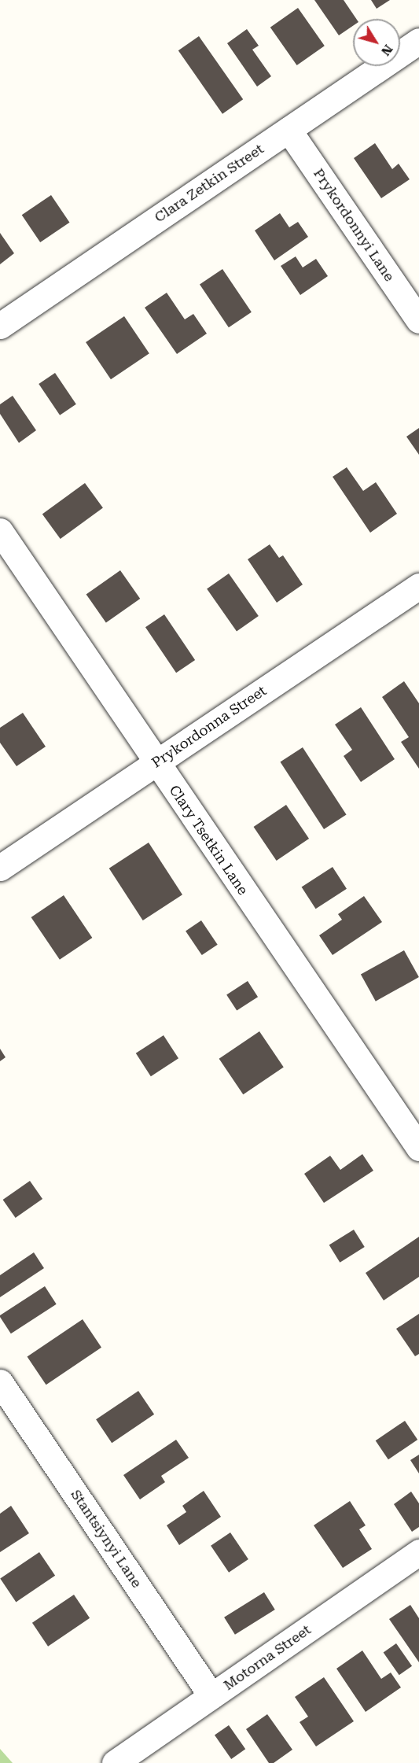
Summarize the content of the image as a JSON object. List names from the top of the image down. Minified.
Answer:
{"streets":{"street":["Clara Zetkin Street","Prykordonnyi Lane","Prykordonna Street","Clary Tsetkin Lane","Stantsiynyi Lane","Motorna Street"]},"crossings":[["Clara Zetkin Street","Prykordonnyi Lane"],["Prykordonna Street","Clary Tsetkin Lane"],["Stantsiynyi Lane","Motorna Street"]],"north":"bottom right"}
